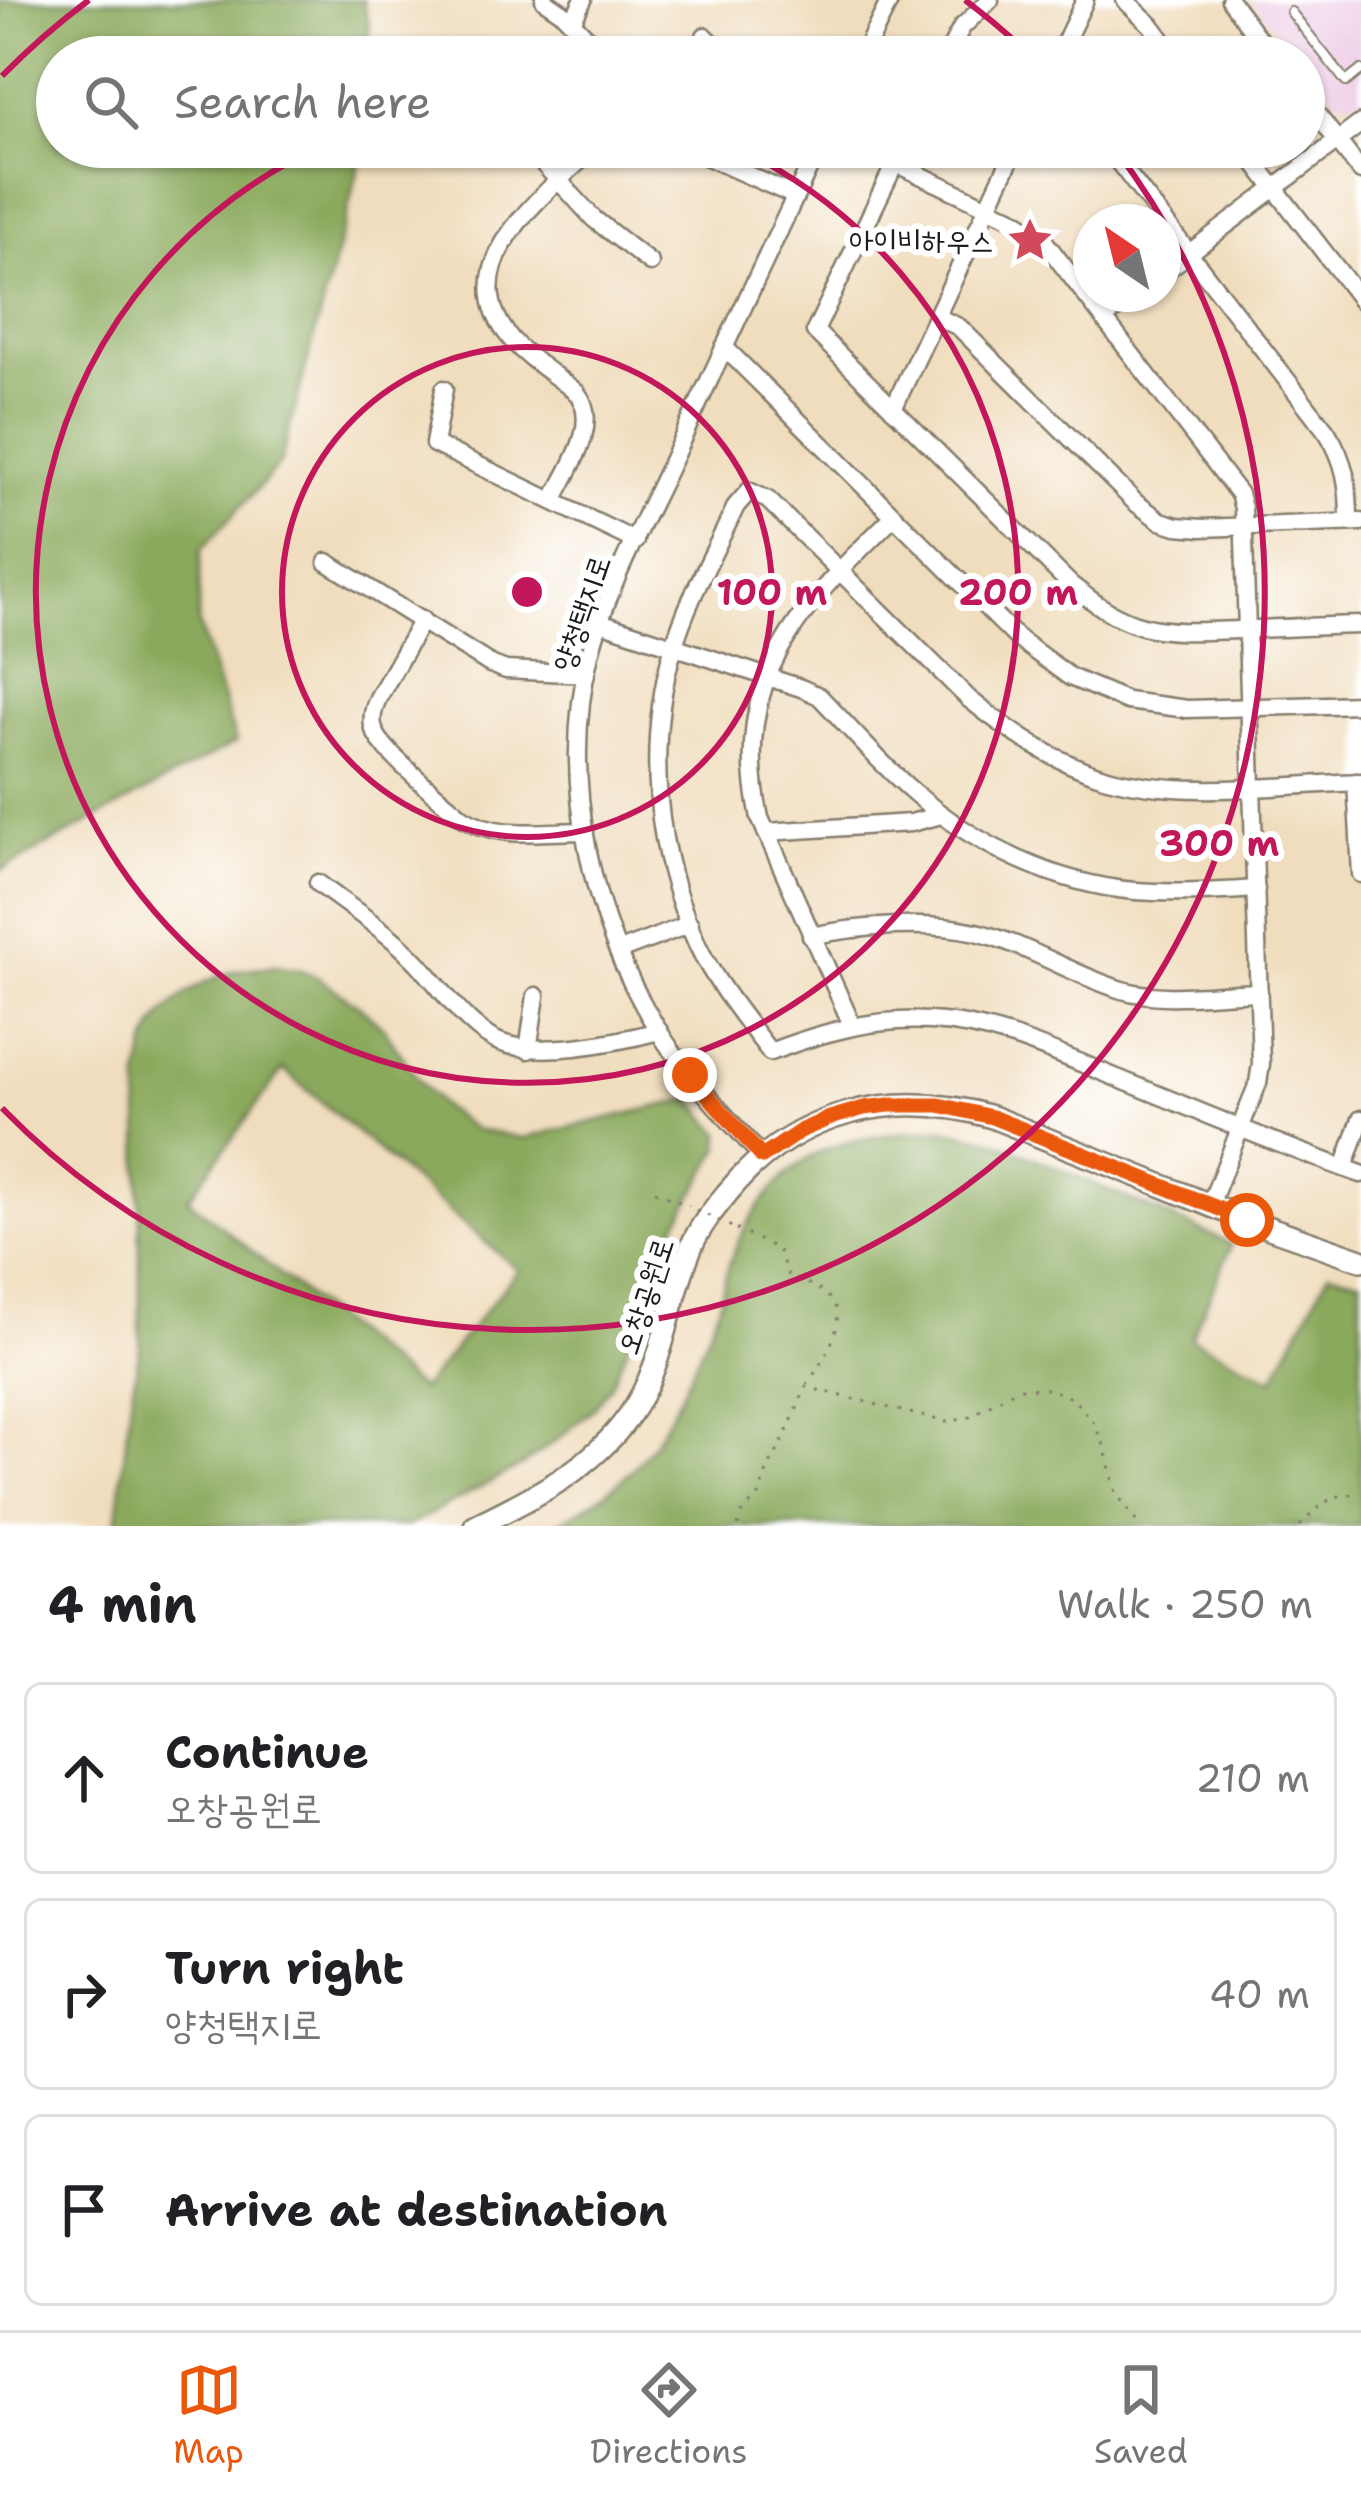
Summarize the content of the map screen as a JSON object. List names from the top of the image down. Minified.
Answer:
{"streets":{"street":["양청택지로","오창공원로"]},"crossings":[["양청택지로","오창공원로"]],"places":{"place":["아이비하우스"]},"north":"top left","page":{"search":"Search here","heading":["4 min","Walk · 250 m"],"list":[["Continue","오창공원로","210 m"],["Turn right","양청택지로","40 m"],"Arrive at destination"],"nav":["Map","Directions","Saved"]},"rings":["100 m","200 m","300 m"]}
